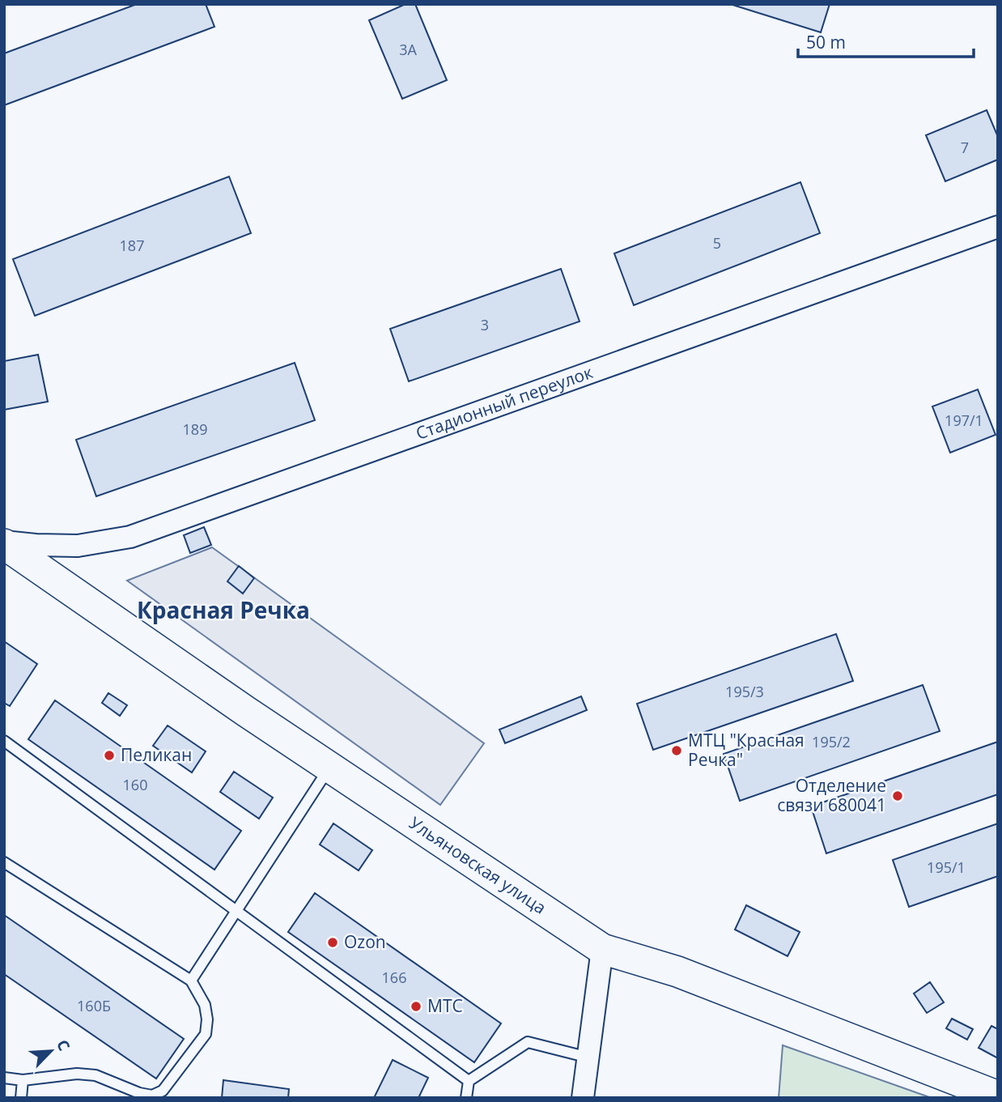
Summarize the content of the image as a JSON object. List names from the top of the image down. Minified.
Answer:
{"streets":{"street":["Стадионный переулок","Ульяновская улица"]},"crossings":[["Стадионный переулок","Ульяновская улица"]],"districts":["Красная Речка"],"places":["МТЦ \"Красная Речка\"","Пеликан","Отделение связи 680041","Ozon","МТС"],"house_numbers":["3А","7","5","187","3","197/1","189","195/3","195/2","160","195/1","166","160Б"],"scale_bar":"50 m","north":"top right"}
